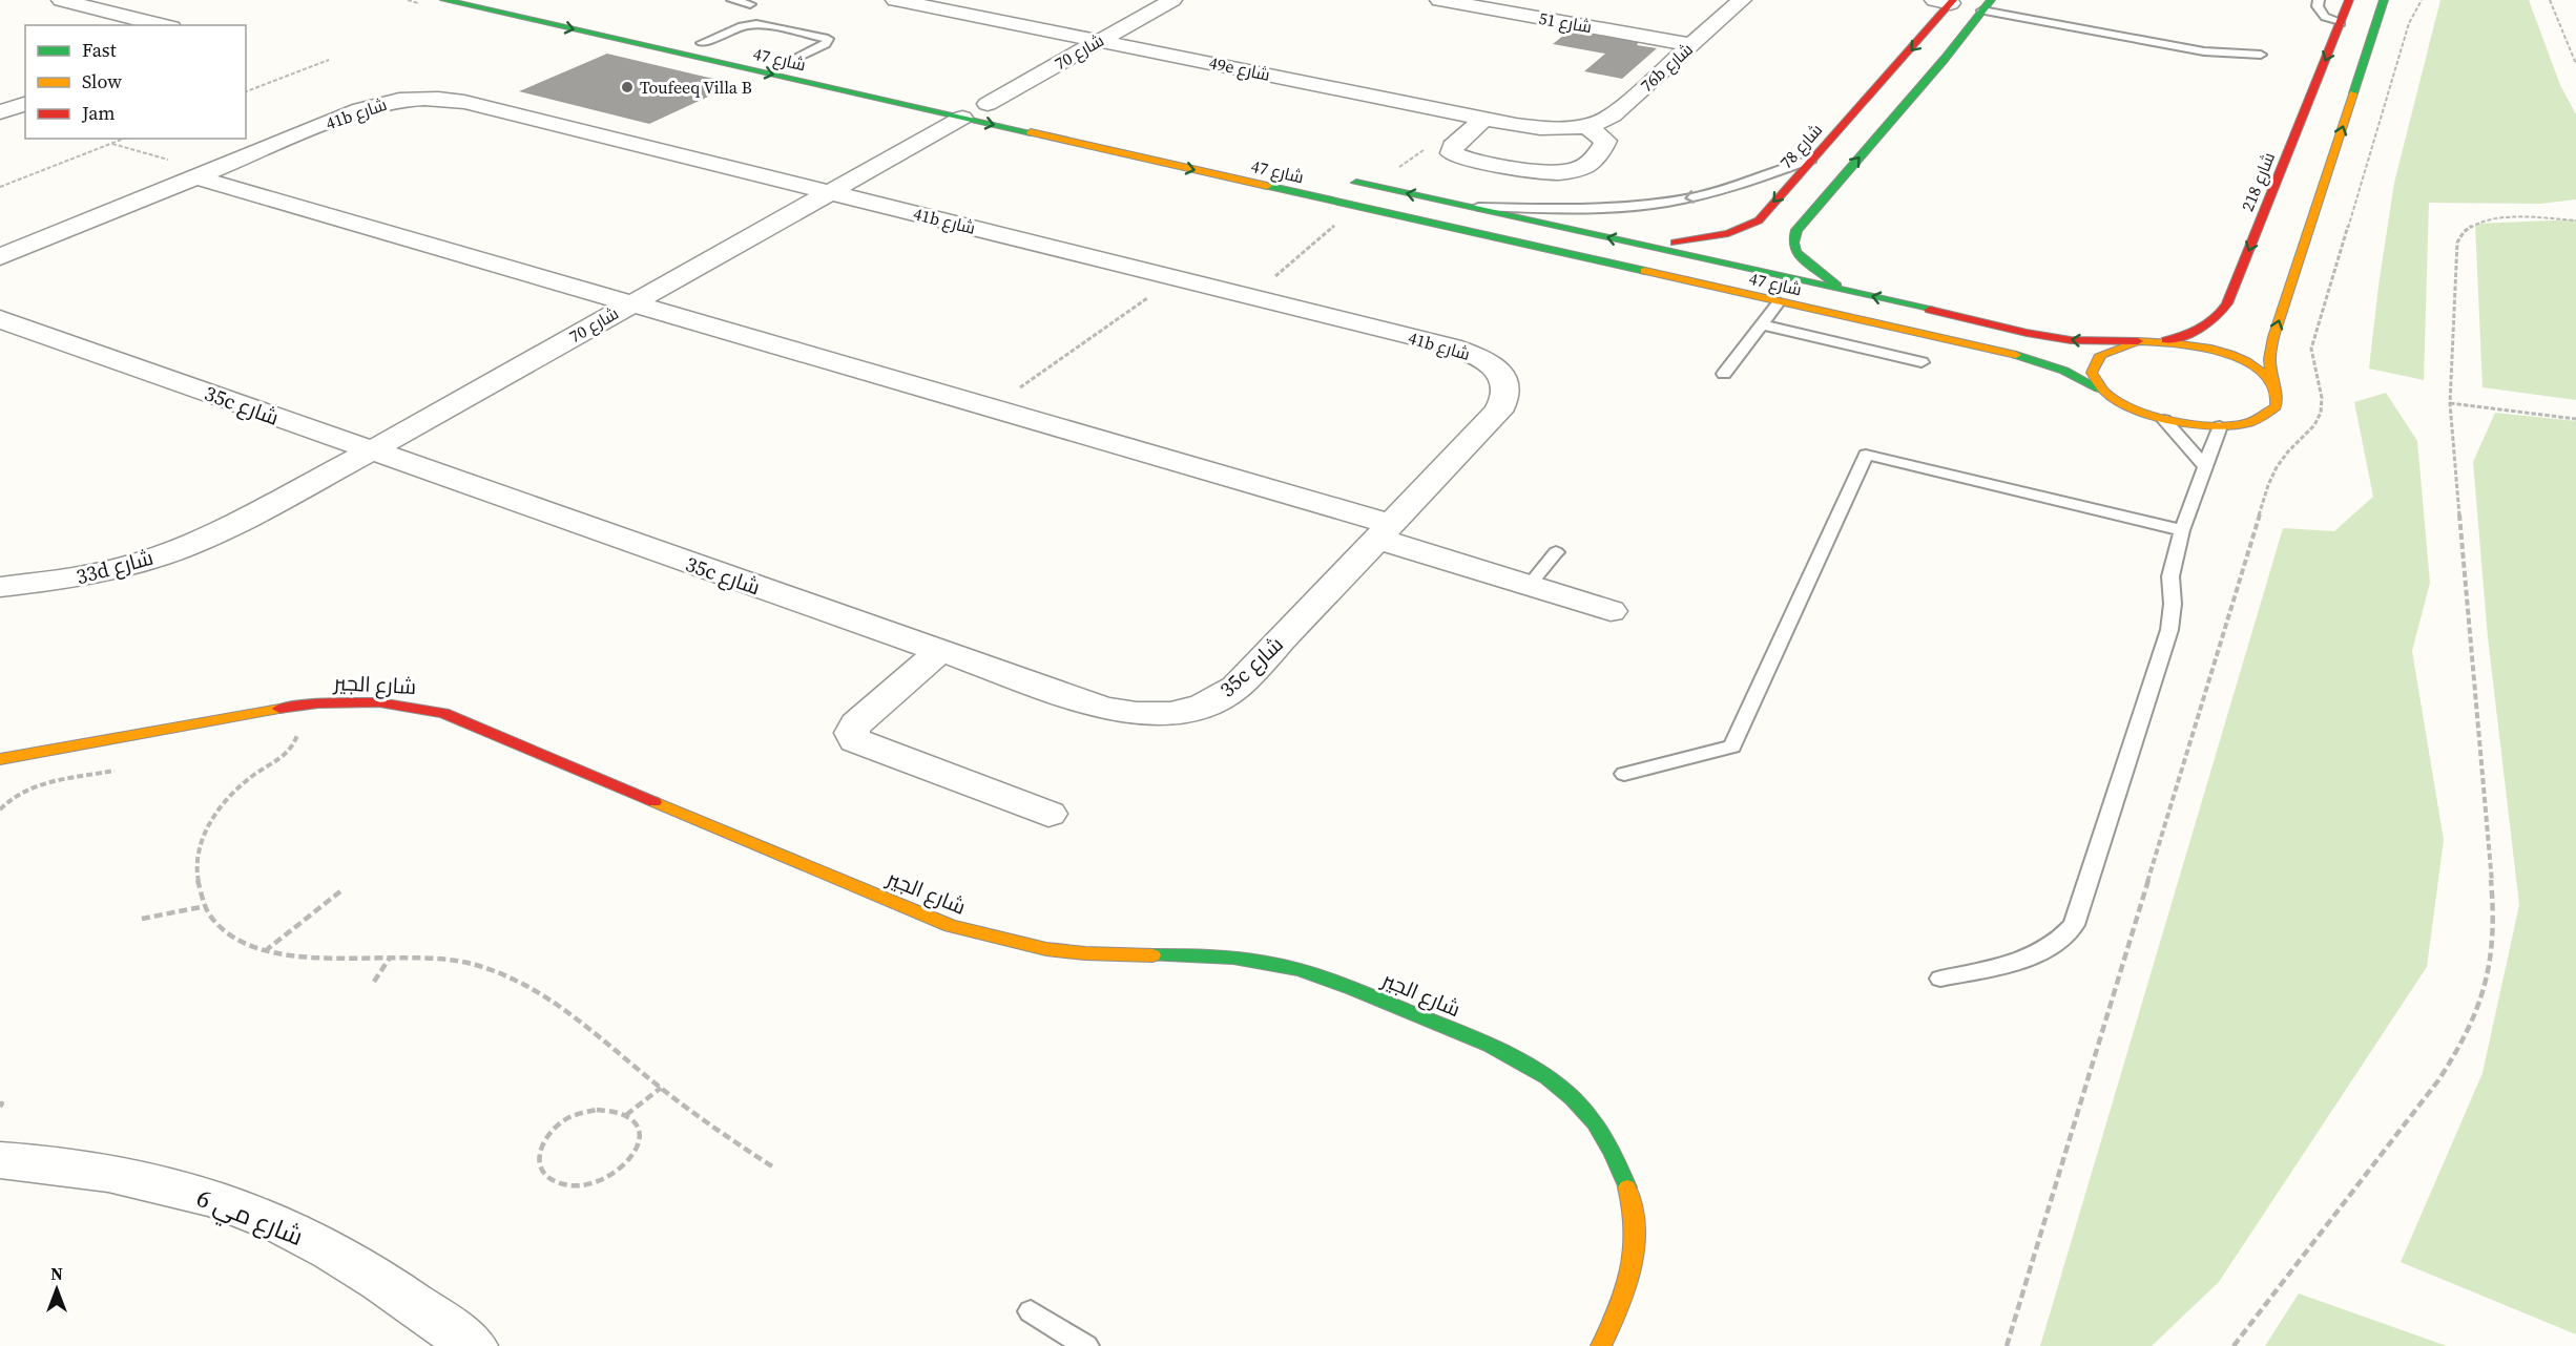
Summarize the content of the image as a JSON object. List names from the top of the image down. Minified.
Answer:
{"streets":{"street":["شارع 51","شارع 70","شارع 47","76b شارع","49e شارع","41b شارع","شارع 78","شارع 218","35c شارع","33d شارع","شارع الجير","شارع مي 6"]},"crossings":[["شارع 51","76b شارع"],["شارع 70","شارع 47"],["شارع 70","49e شارع"],["شارع 70","41b شارع"],["شارع 70","35c شارع"],["شارع 70","33d شارع"],["شارع 47","شارع 78"],["76b شارع","49e شارع"],["41b شارع","35c شارع"]],"one_way":["شارع 78"],"places":["Toufeeq Villa B"],"legend":["Fast","Slow","Jam"],"north":"top"}
